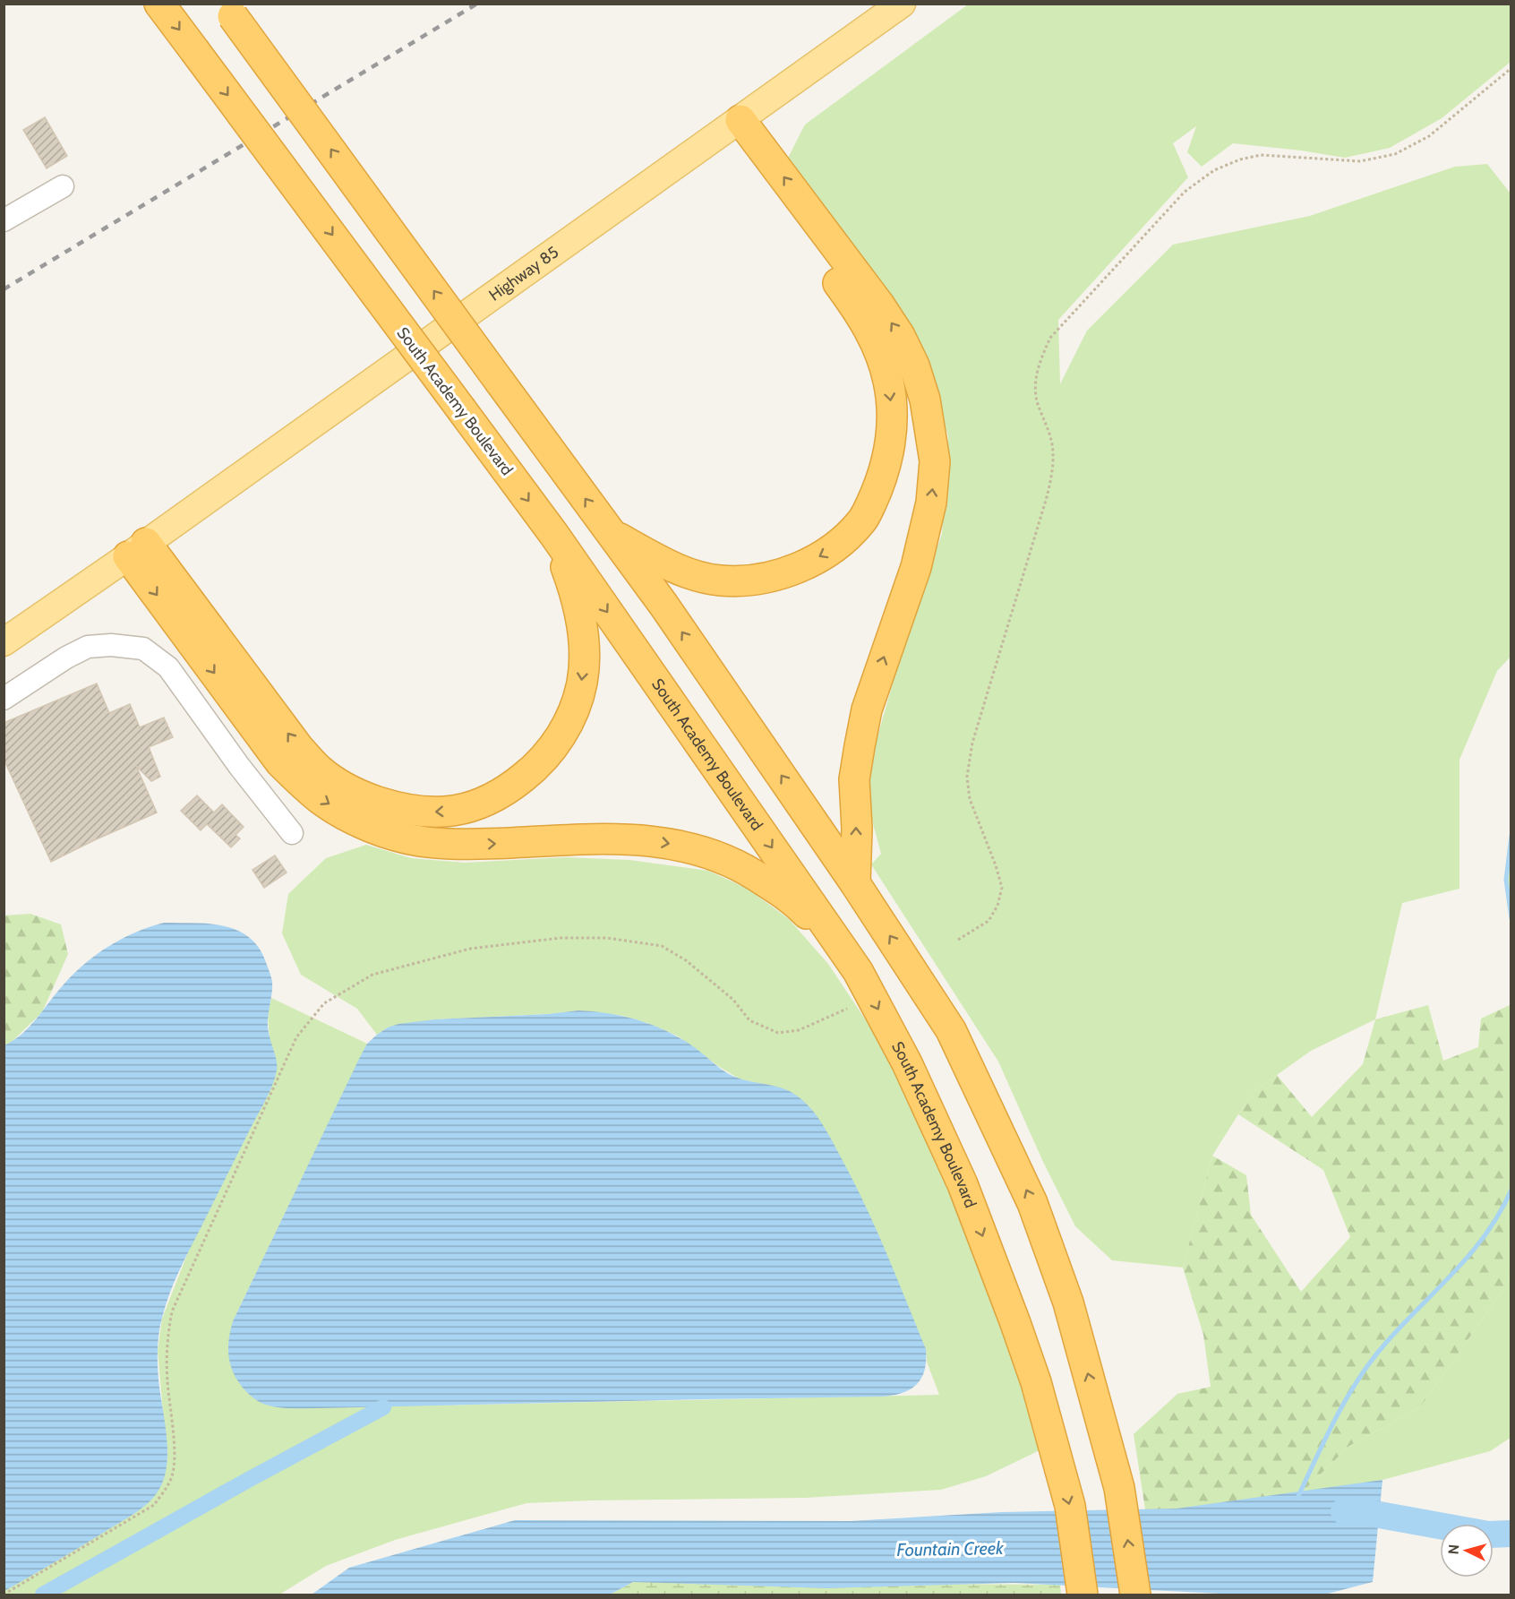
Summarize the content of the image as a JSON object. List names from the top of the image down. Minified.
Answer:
{"streets":{"highway":["South Academy Boulevard"],"main road":["Highway 85"]},"water":["Fountain Creek"],"north":"left"}
